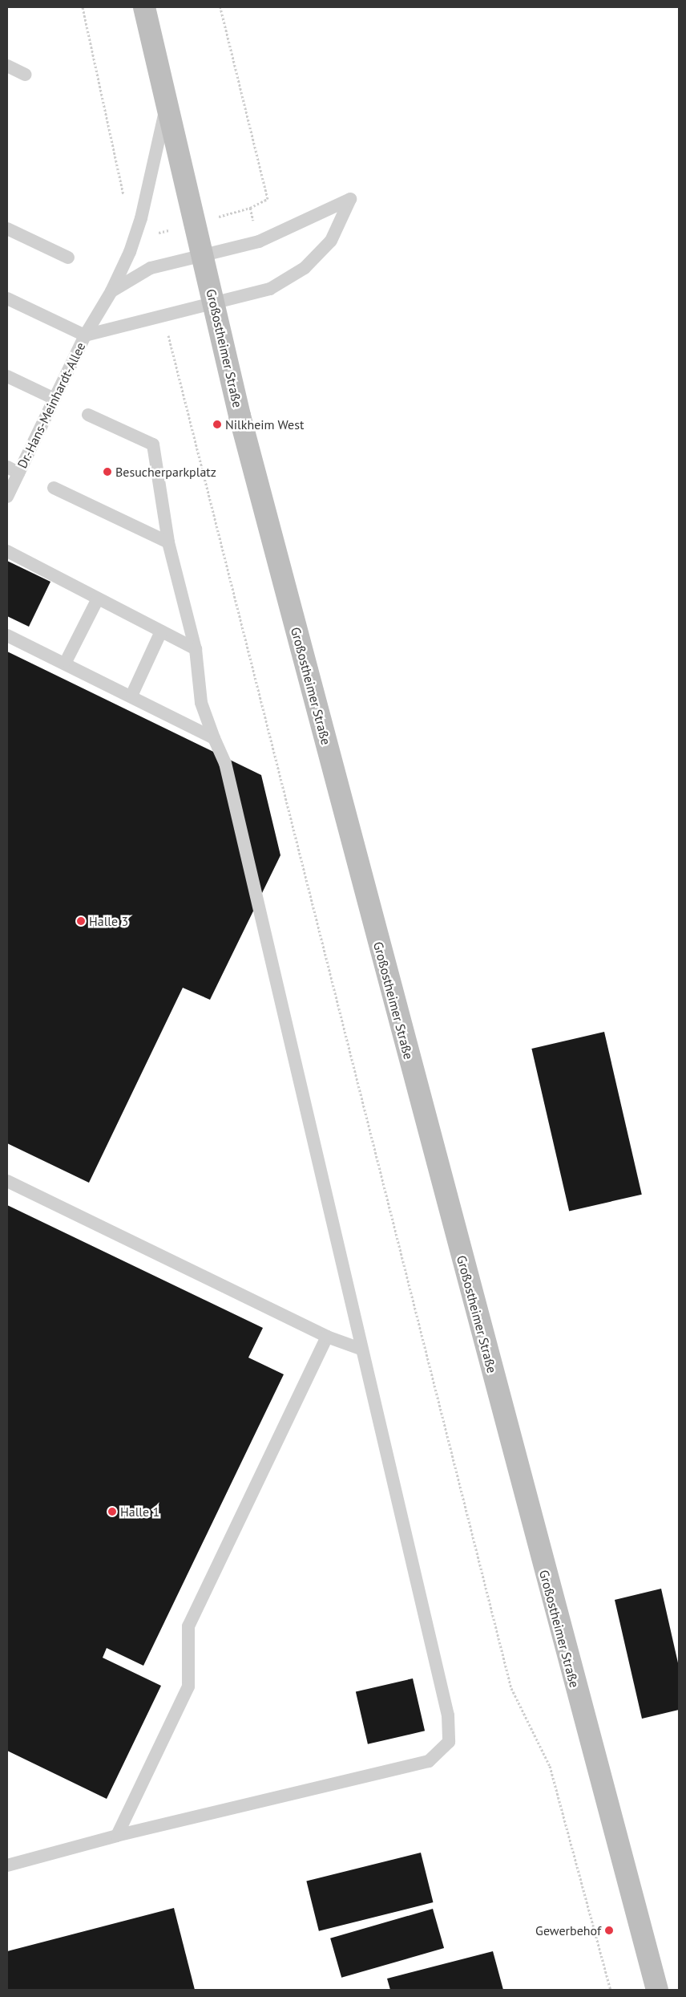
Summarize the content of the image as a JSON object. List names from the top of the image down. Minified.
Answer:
{"streets":{"main road":["Großostheimer Straße"],"lane":["Dr.-Hans-Meinhardt-Allee"]},"crossings":[["Großostheimer Straße","Dr.-Hans-Meinhardt-Allee"]],"places":["Nilkheim West","Besucherparkplatz","Halle 3","Halle 1","Gewerbehof"]}
